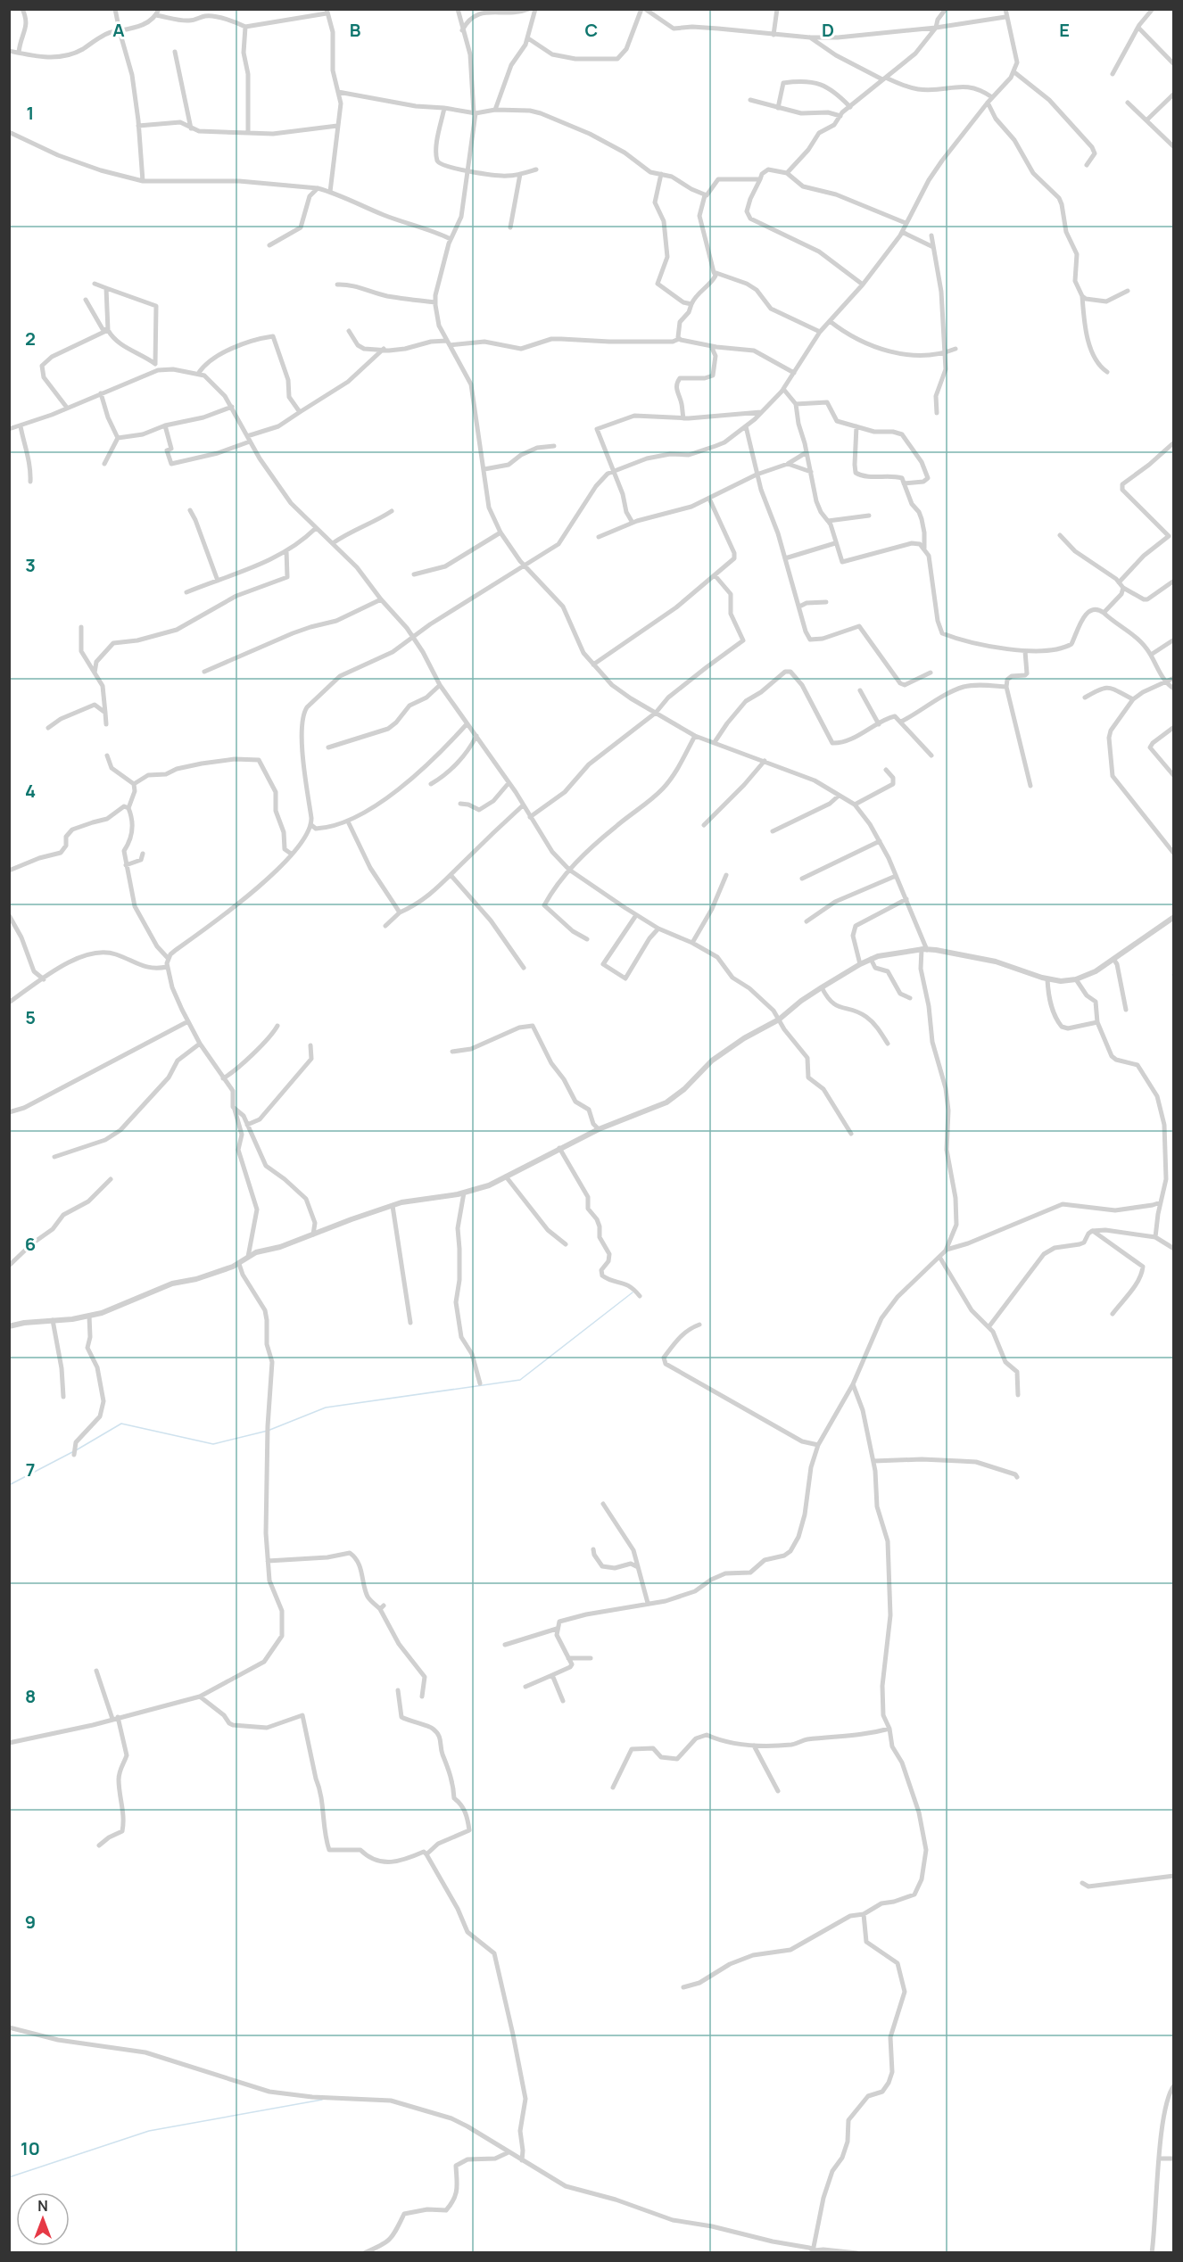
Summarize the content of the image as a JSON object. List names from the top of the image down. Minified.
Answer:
{"north":"top","grid":{"columns":["A","B","C","D","E"],"rows":["1","2","3","4","5","6","7","8","9","10"]}}
